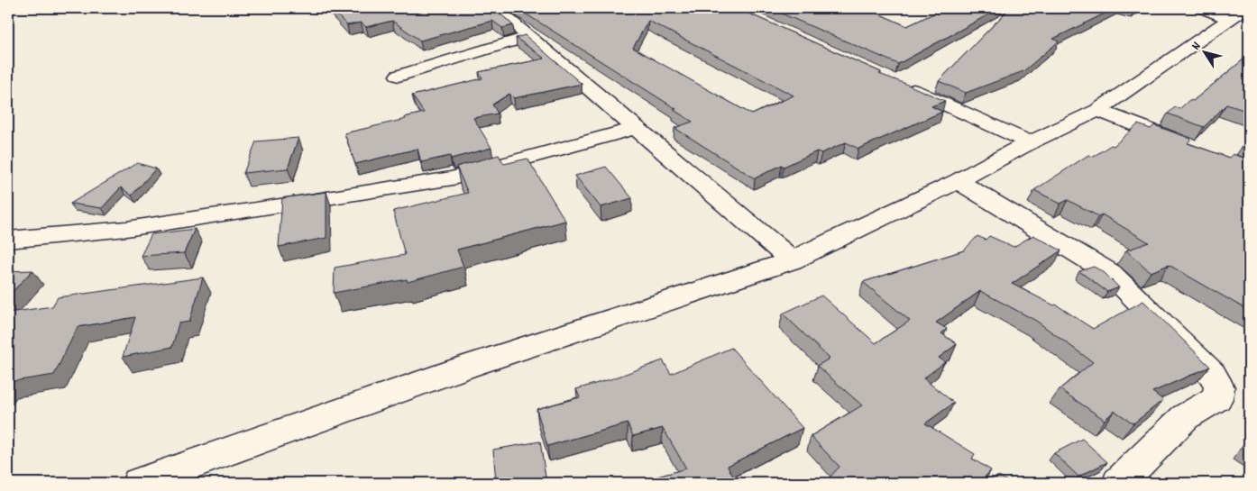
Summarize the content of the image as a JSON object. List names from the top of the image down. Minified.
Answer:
{"north":"top left"}
